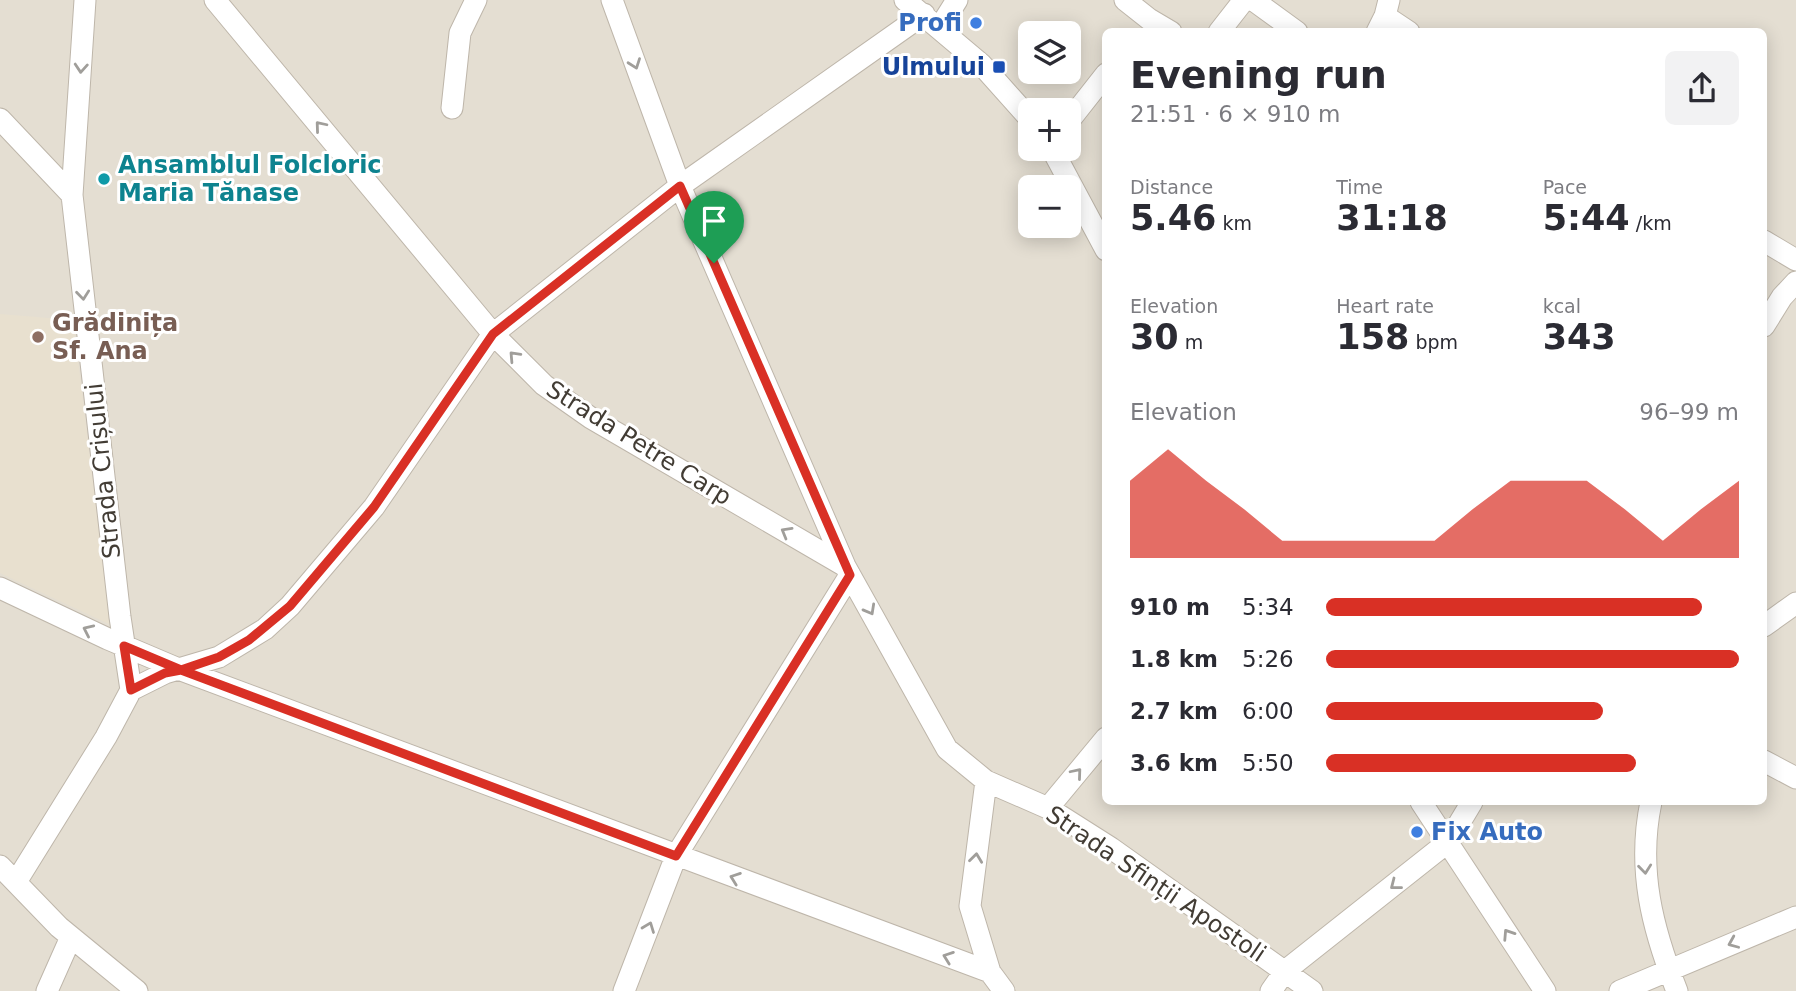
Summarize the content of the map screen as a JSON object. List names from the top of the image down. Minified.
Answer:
{"streets":{"street":["Strada Petre Carp","Strada Crișului","Strada Sfinții Apostoli"]},"crossings":[["Strada Petre Carp","Strada Sfinții Apostoli"]],"one_way":["Strada Petre Carp","Strada Crișului","Strada Sfinții Apostoli"],"places":{"other":["Profi","Ansamblul Folcloric Maria Tănase","Grădinița Sf. Ana","Fix Auto"],"transit":["Ulmului"]},"page":{"map_buttons":["+","−"],"heading":["Evening run","21:51 · 6 × 910 m"],"stats":[["Distance","5.46 km"],["Time","31:18"],["Pace","5:44 /km"],["Elevation","30 m"],["Heart rate","158 bpm"],["kcal","343"]],"chart":["Elevation","96–99 m"],"list":[{"name":"910 m","note":"5:34"},{"name":"1.8 km","note":"5:26"},{"name":"2.7 km","note":"6:00"},{"name":"3.6 km","note":"5:50"}]}}
